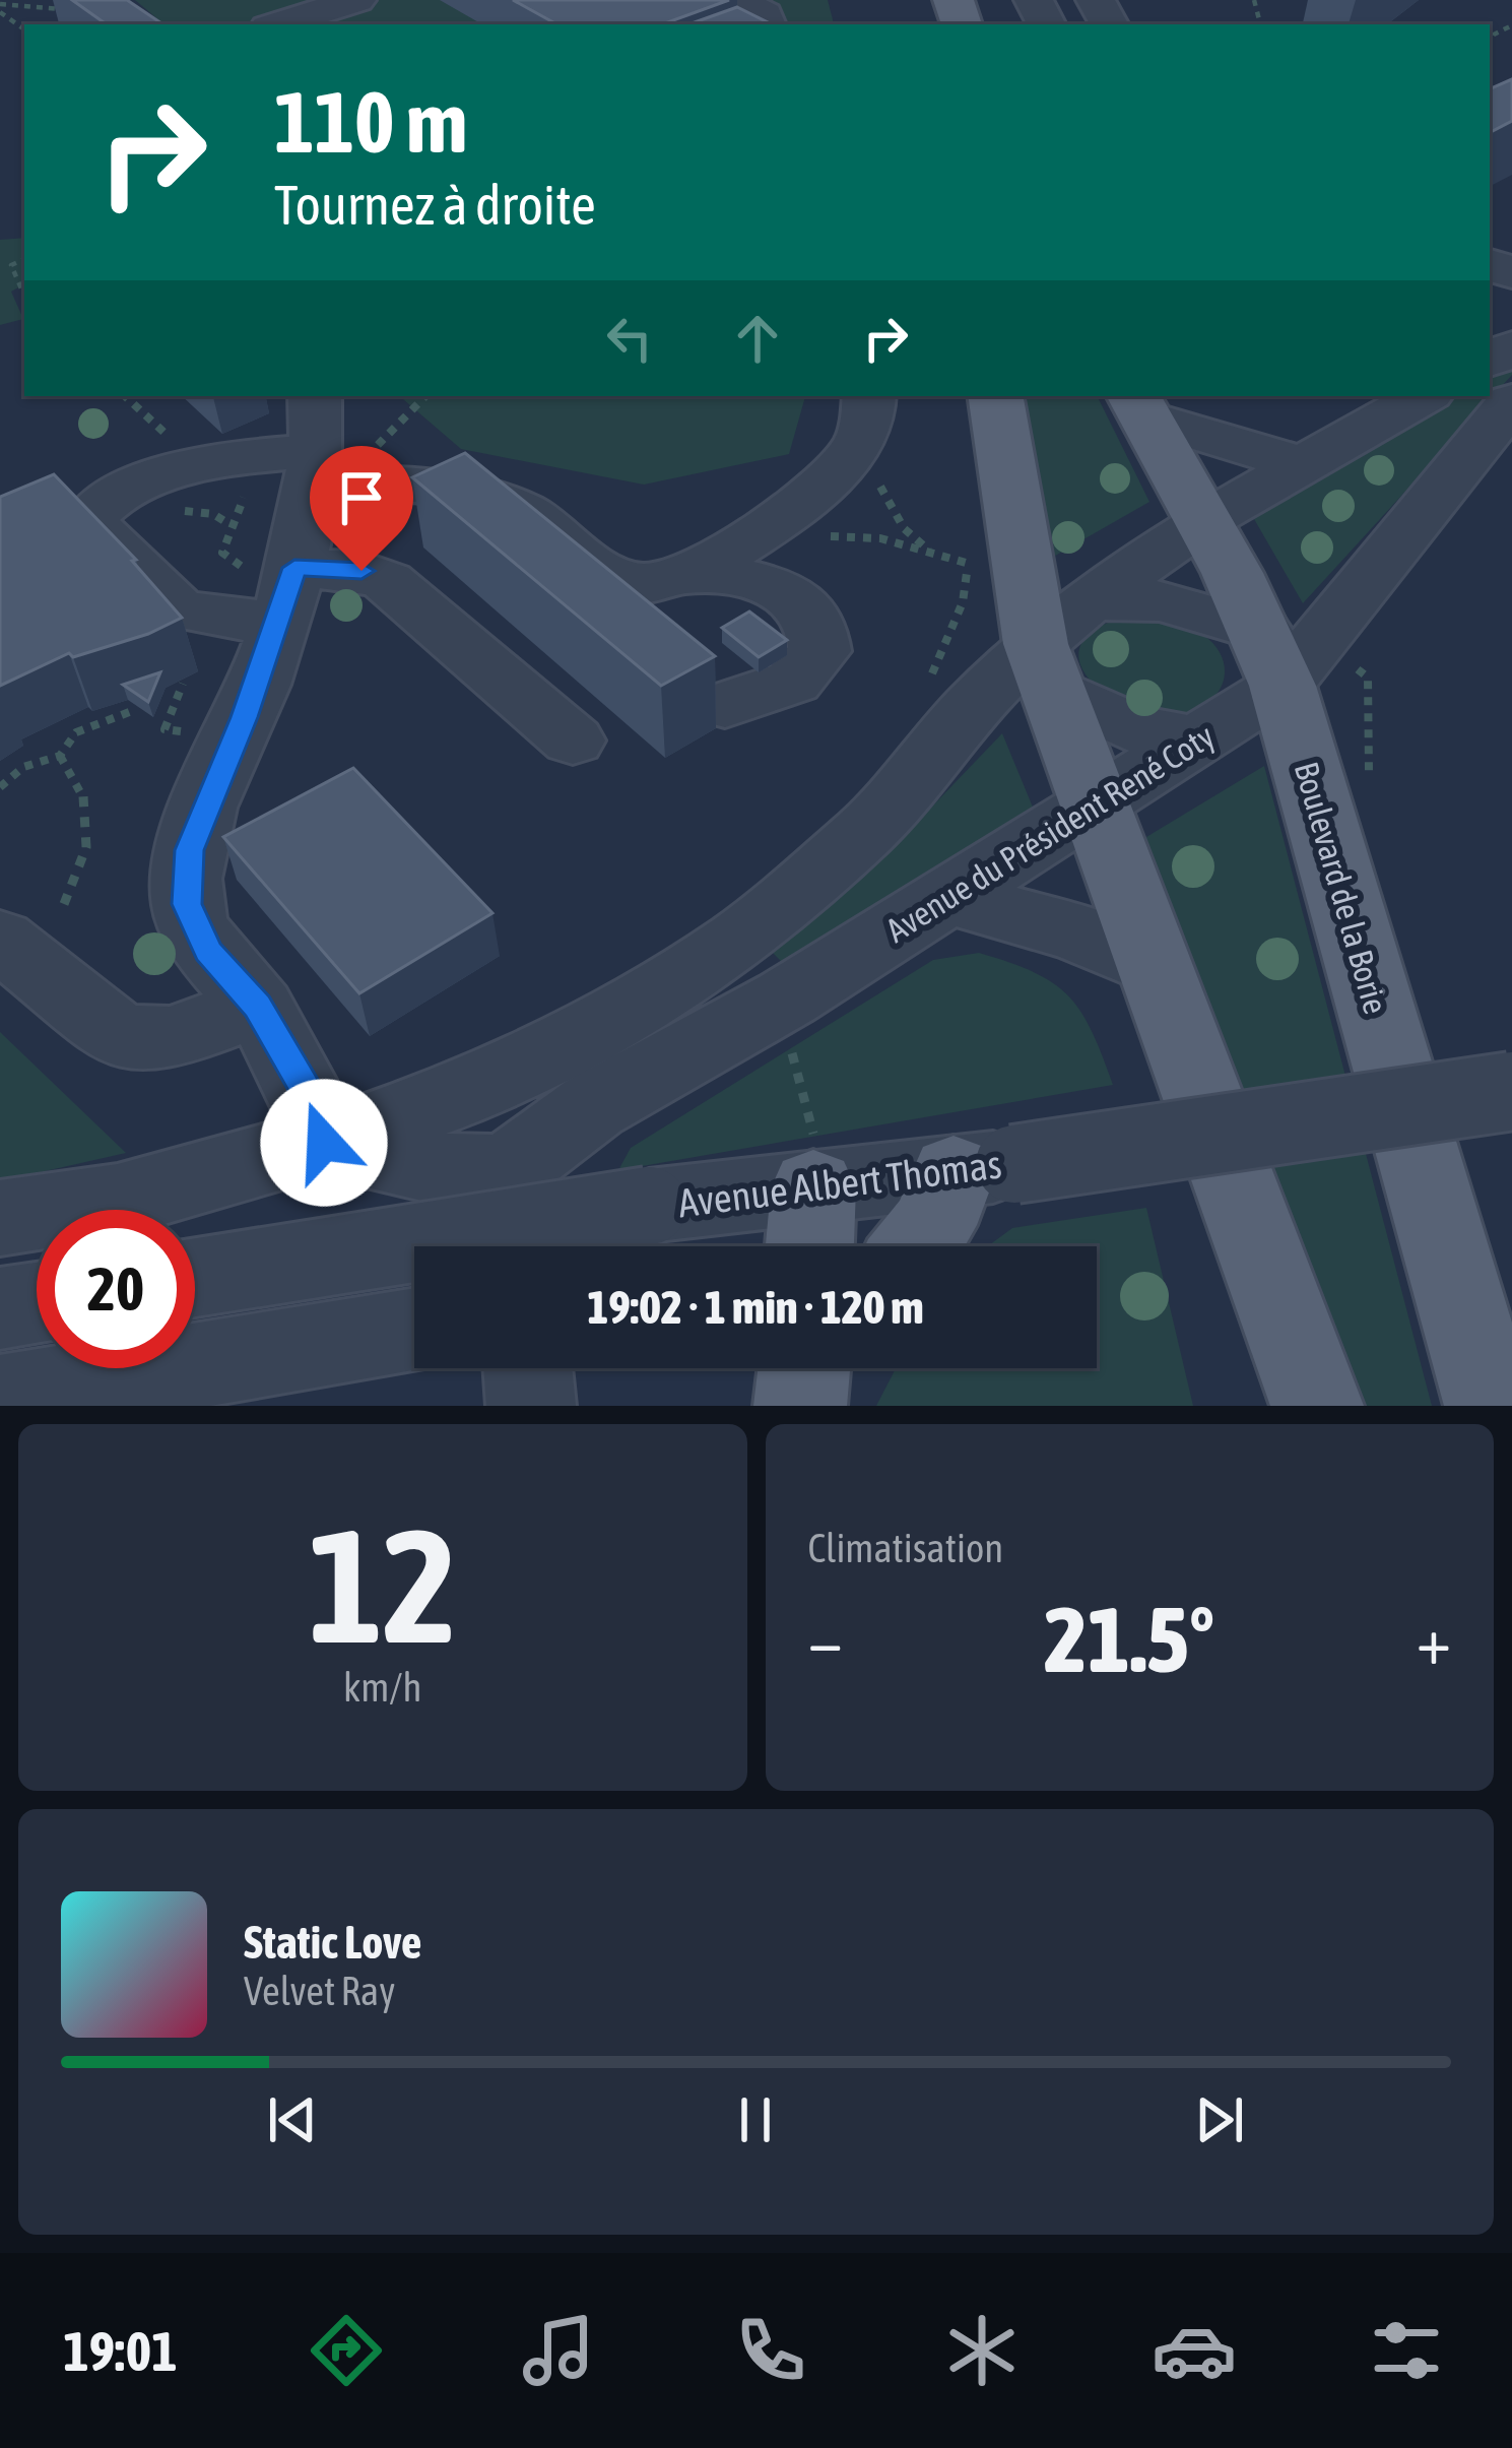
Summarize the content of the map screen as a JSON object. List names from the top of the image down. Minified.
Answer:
{"streets":{"main road":["Boulevard de la Borie"],"street":["Avenue du Président René Coty","Avenue Albert Thomas"]},"crossings":[["Avenue du Président René Coty","Boulevard de la Borie"]],"page":{"turn":["110 m","Tournez à droite"],"limit":"20","trip":"19:02 · 1 min · 120 m","tile":[["12","km/h"],"Climatisation"],"heat":["−","21.5°","+"],"song":["Static Love","Velvet Ray"],"tabs":"19:01"}}
